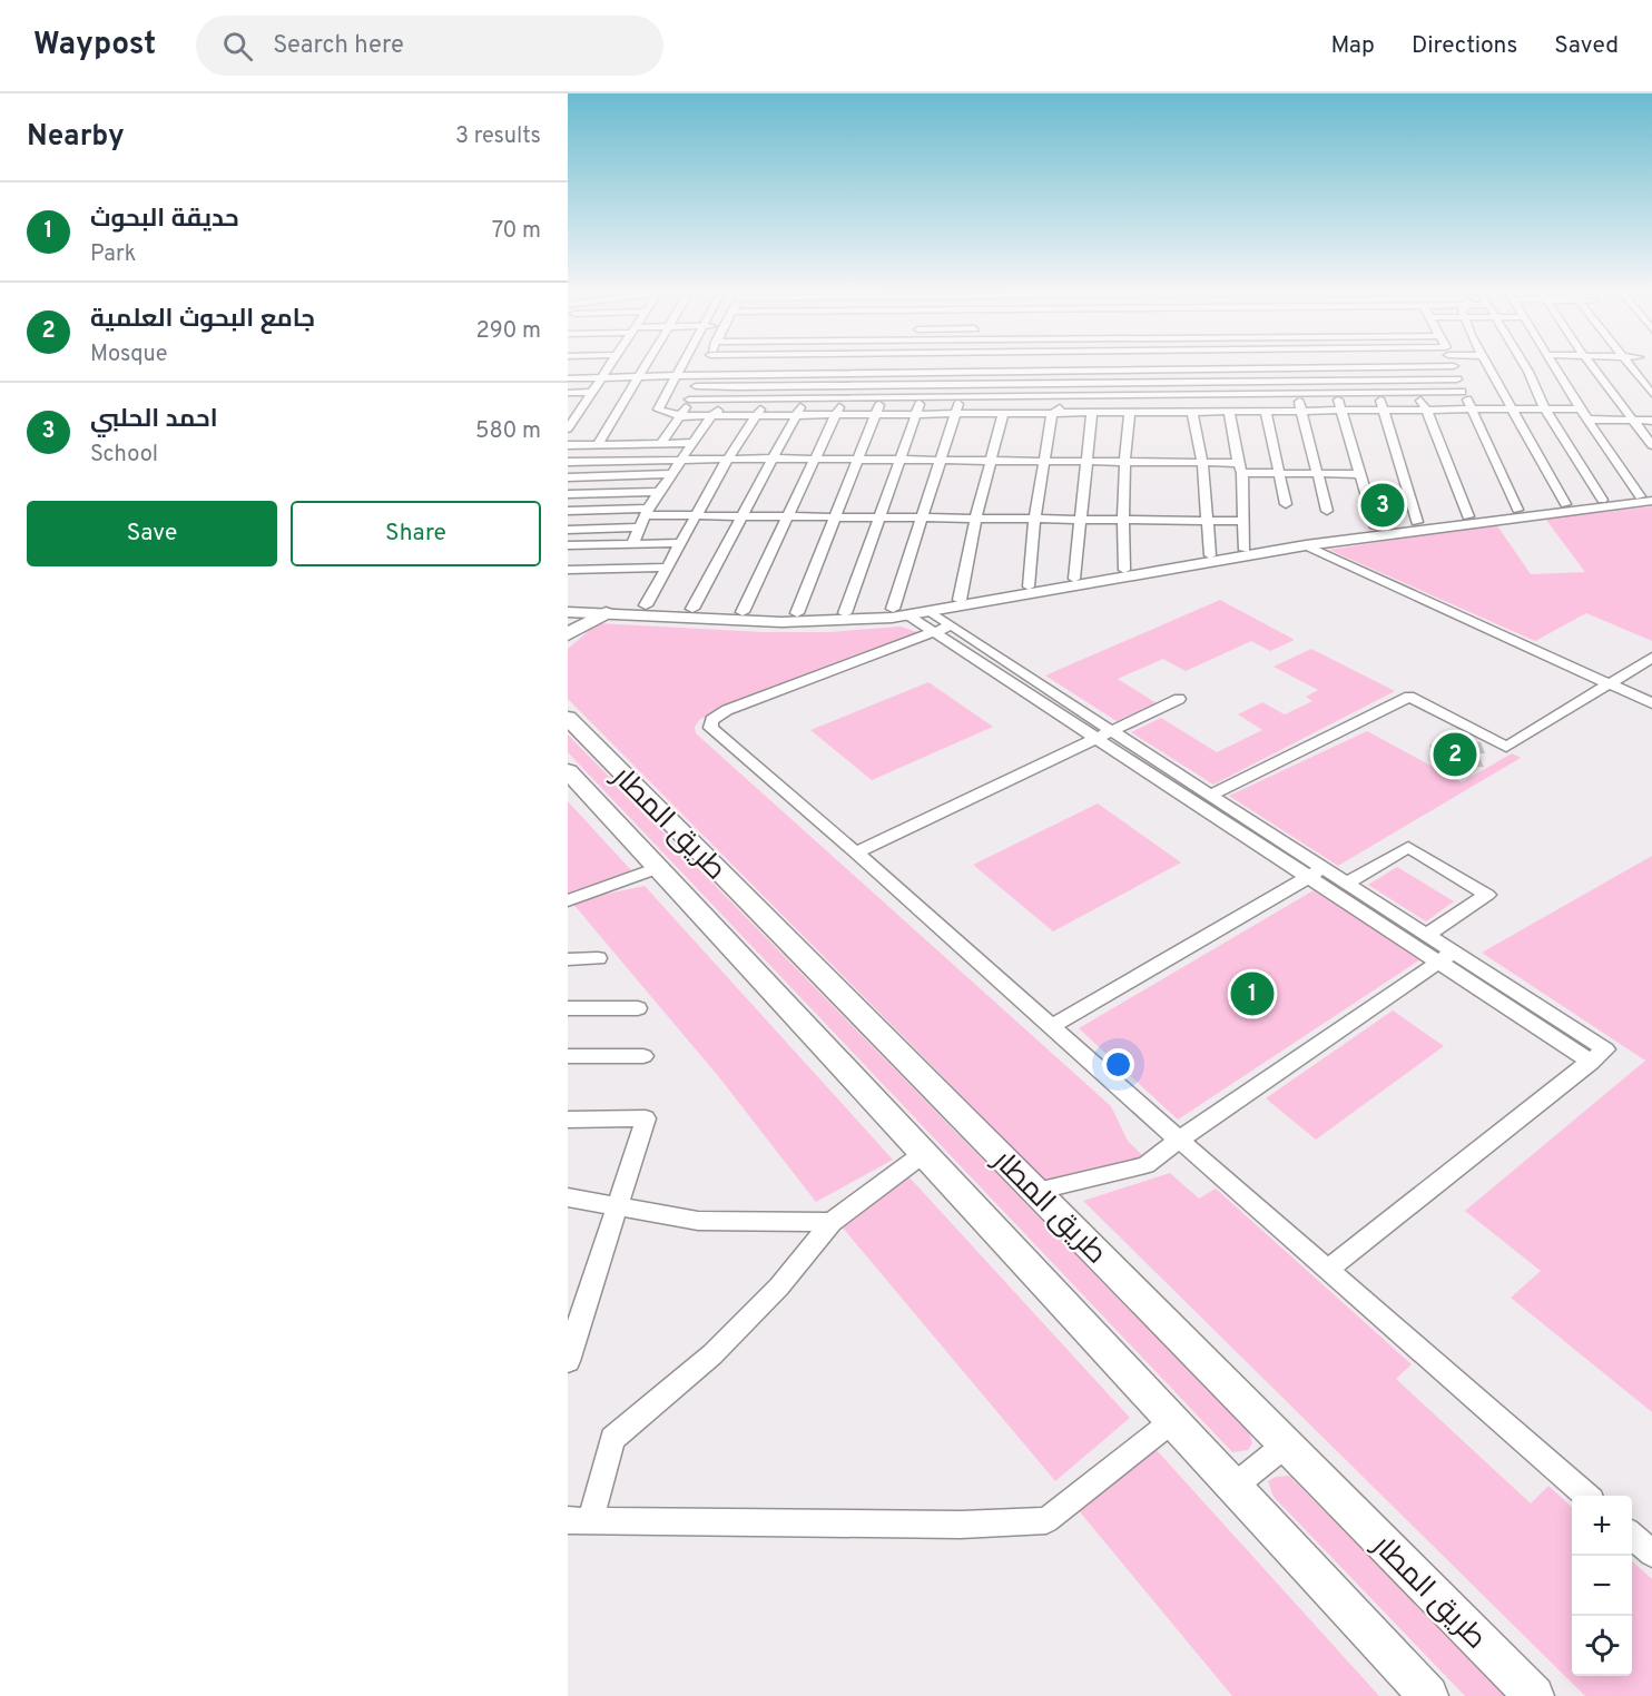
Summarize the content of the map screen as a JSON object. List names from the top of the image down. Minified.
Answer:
{"streets":{"highway":["طريق المطار"]},"page":{"header":"Waypost","search":"Search here","nav":["Map","Directions","Saved"],"heading":["Nearby","3 results"],"list":[{"mark":"1","name":"حديقة البحوث","note":"Park","value":"70 m"},{"mark":"2","name":"جامع البحوث العلمية","note":"Mosque","value":"290 m"},{"mark":"3","name":"احمد الحلبي","note":"School","value":"580 m"}],"buttons":["Save","Share"],"pins":["3","2","1"],"map_buttons":["+","−"]}}
